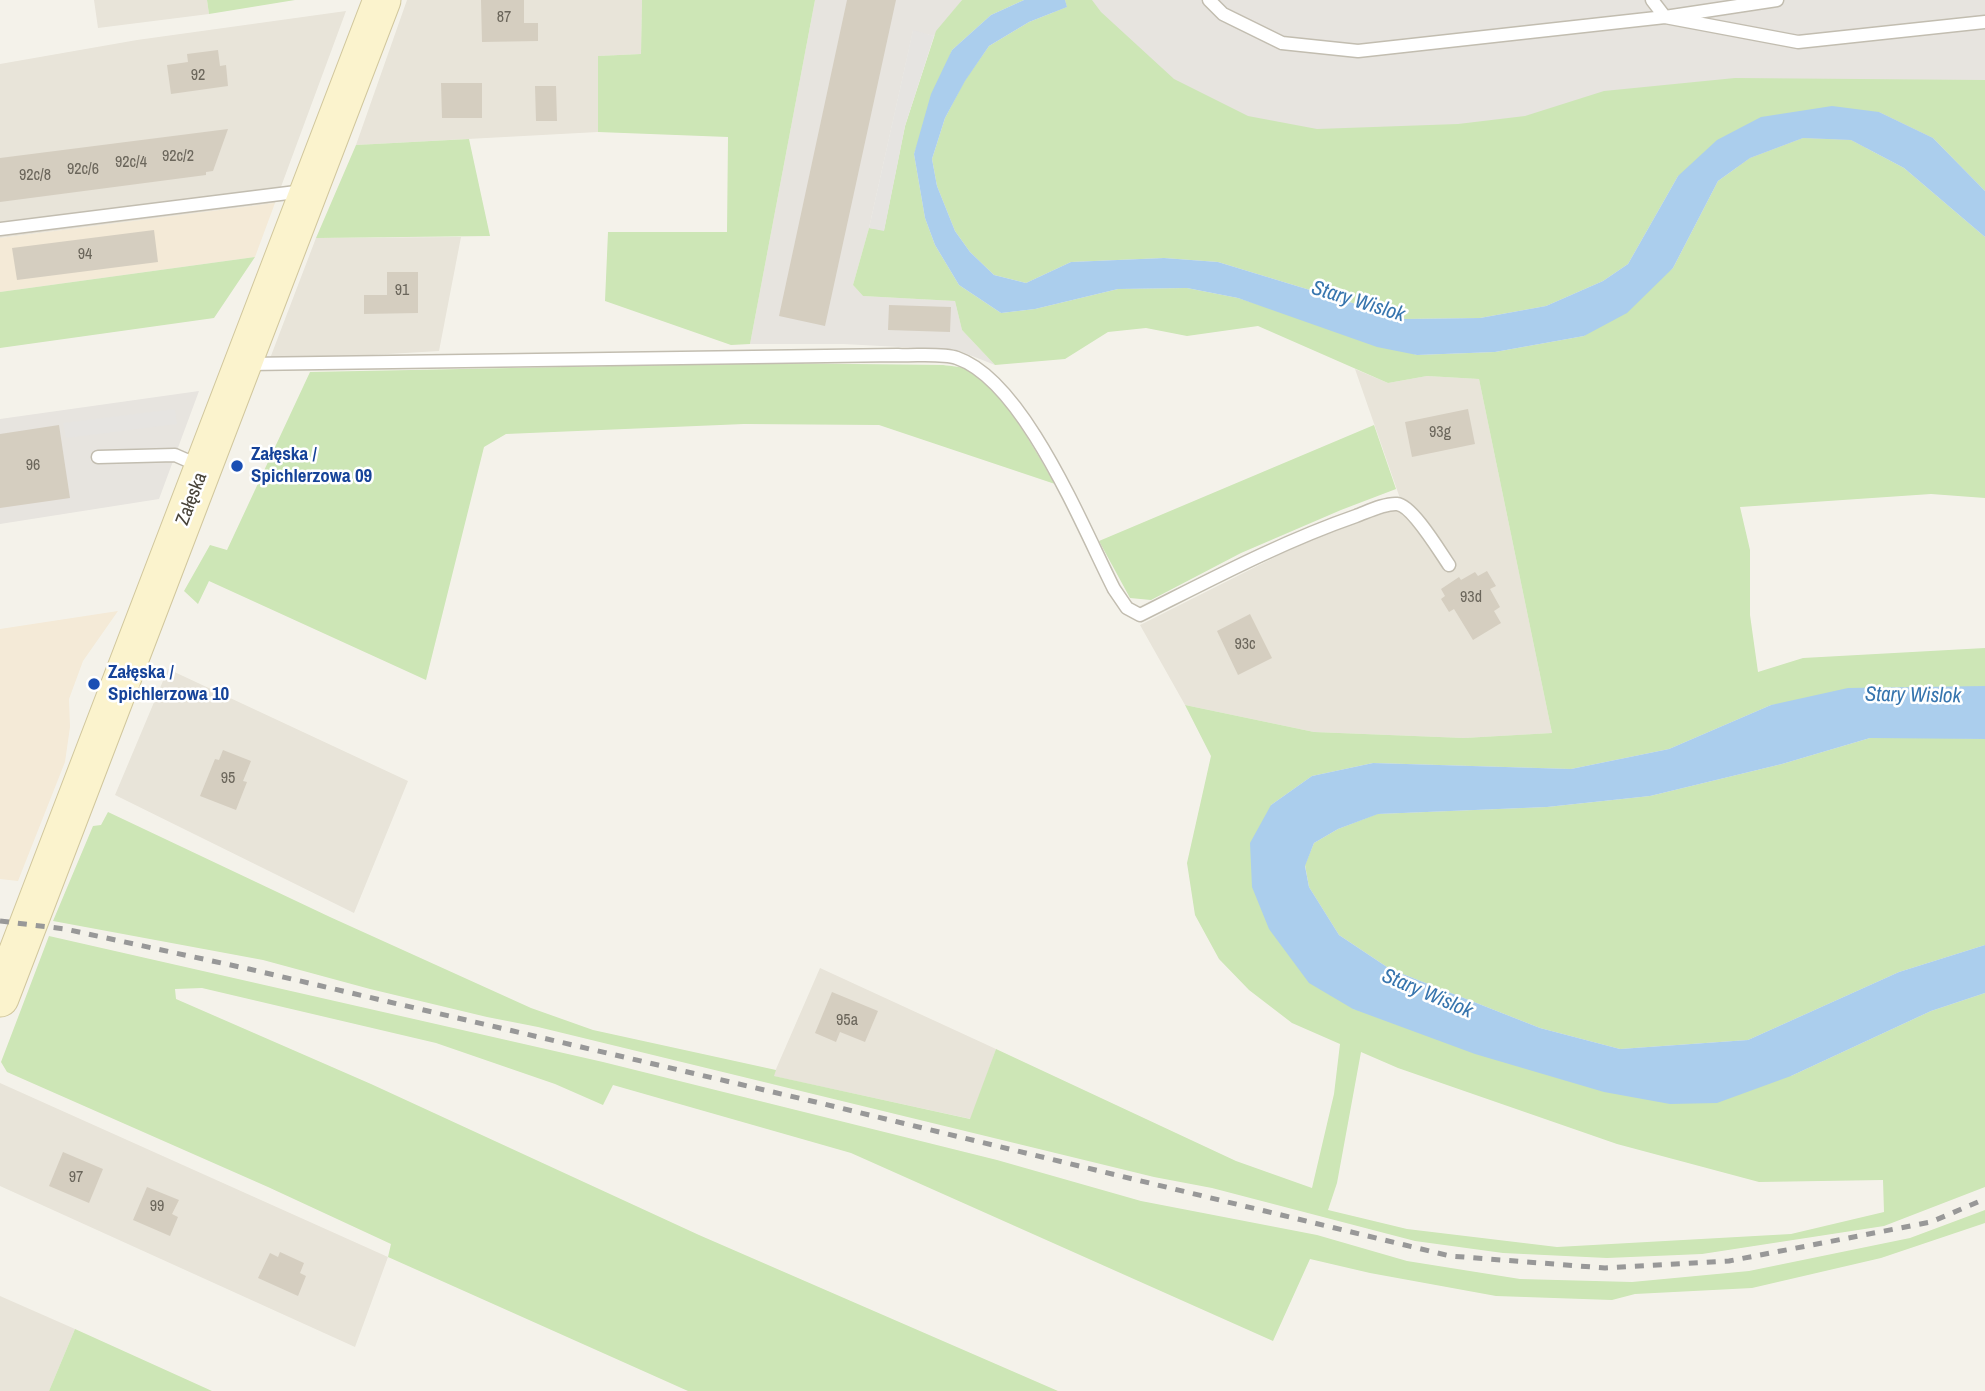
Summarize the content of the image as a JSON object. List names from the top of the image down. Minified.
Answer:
{"streets":{"street":["Załęska"]},"water":["Stary Wislok"],"places":["Załęska / Spichlerzowa 09","Załęska / Spichlerzowa 10"],"house_numbers":["87","92","92c/2","92c/4","92c/6","92c/8","94","91","93g","96","93d","93c","95","95a","97","99"]}
